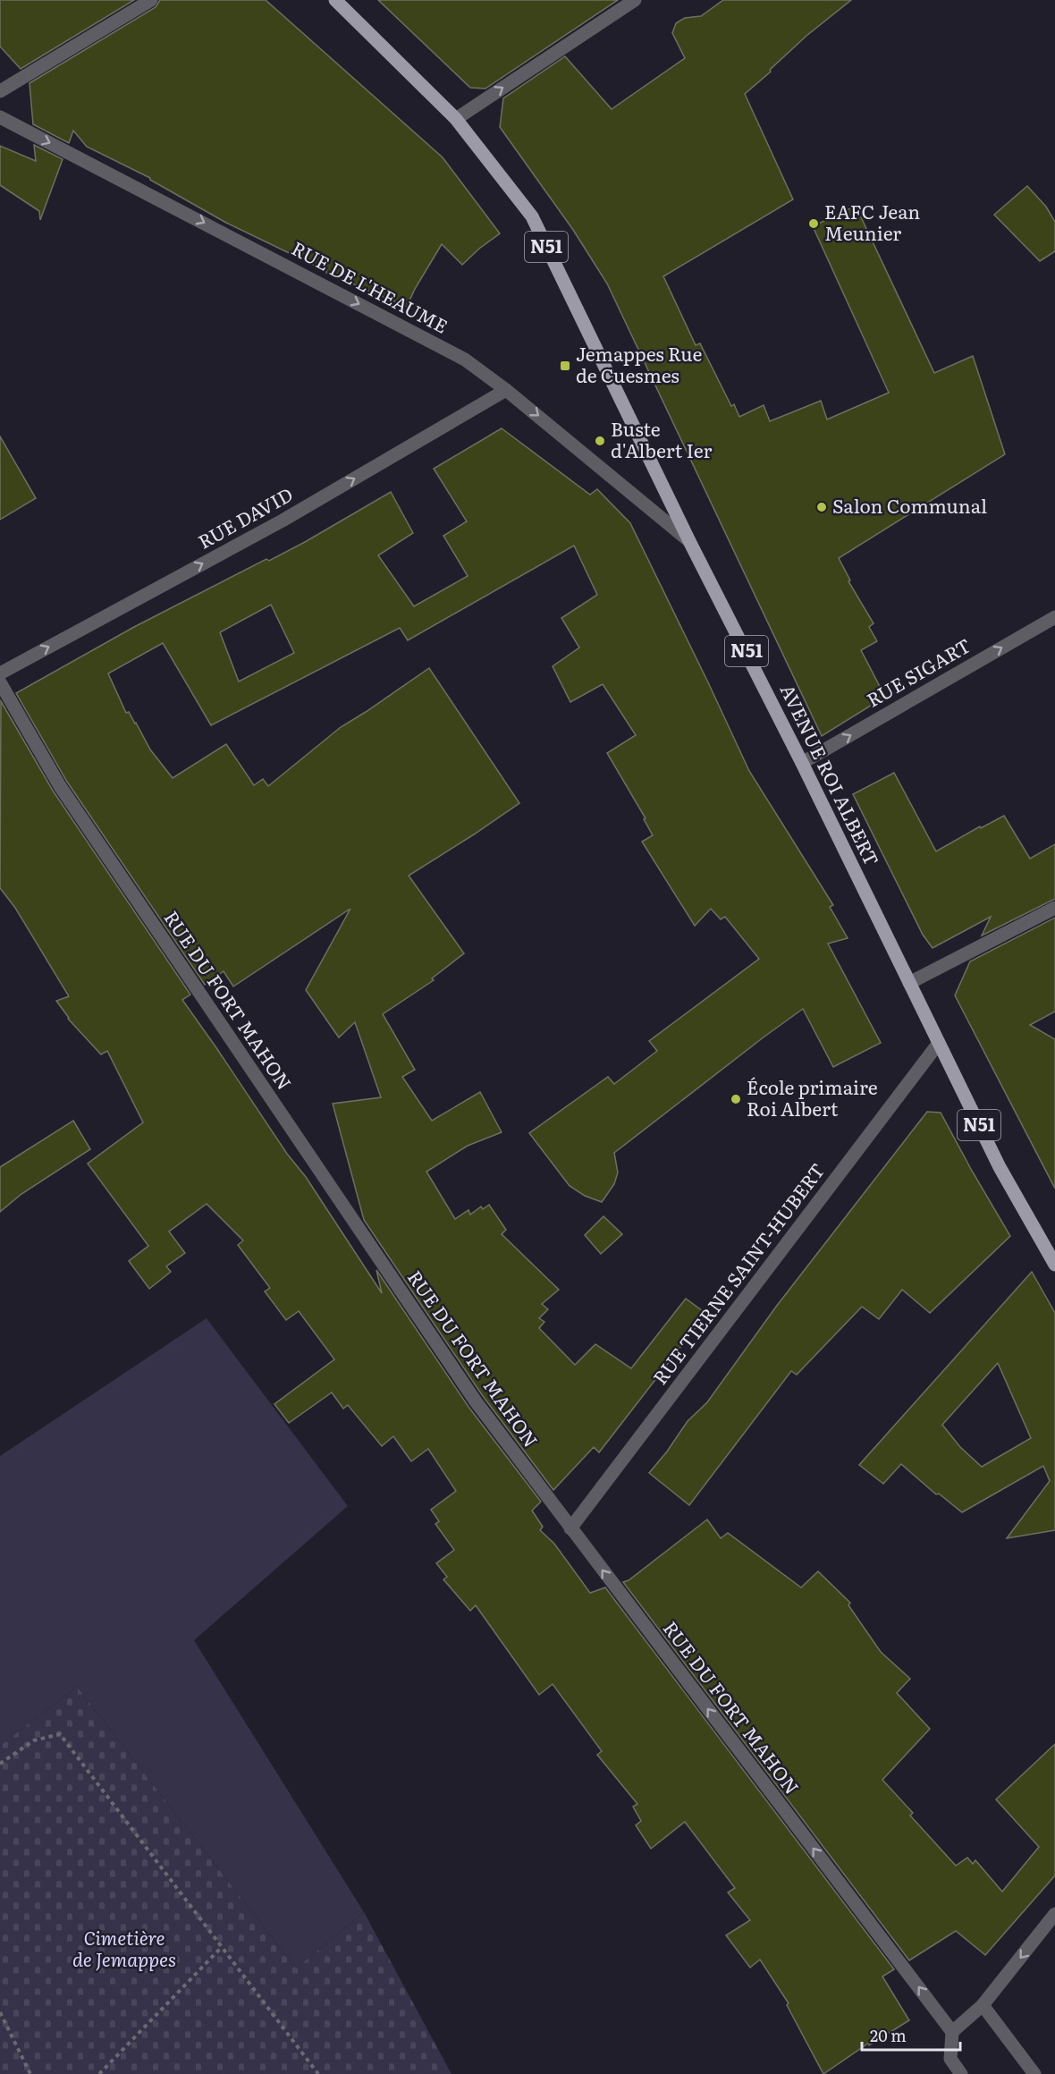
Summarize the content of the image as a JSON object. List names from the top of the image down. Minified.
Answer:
{"streets":{"main road":["N51","AVENUE ROI ALBERT"],"street":["RUE DE L'HEAUME","RUE DAVID","RUE SIGART","RUE DU FORT MAHON","RUE TIERNE SAINT-HUBERT"]},"crossings":[["RUE DE L'HEAUME","RUE DAVID"],["RUE DE L'HEAUME","AVENUE ROI ALBERT"],["RUE SIGART","AVENUE ROI ALBERT"],["AVENUE ROI ALBERT","RUE TIERNE SAINT-HUBERT"],["RUE DU FORT MAHON","RUE TIERNE SAINT-HUBERT"]],"one_way":["RUE DE L'HEAUME","RUE DAVID","RUE SIGART","RUE DU FORT MAHON"],"parks":["Cimetière de Jemappes"],"places":{"other":["EAFC Jean Meunier","Buste d'Albert Ier","Salon Communal","École primaire Roi Albert"],"transit":["Jemappes Rue de Cuesmes"]},"scale_bar":"20 m"}
